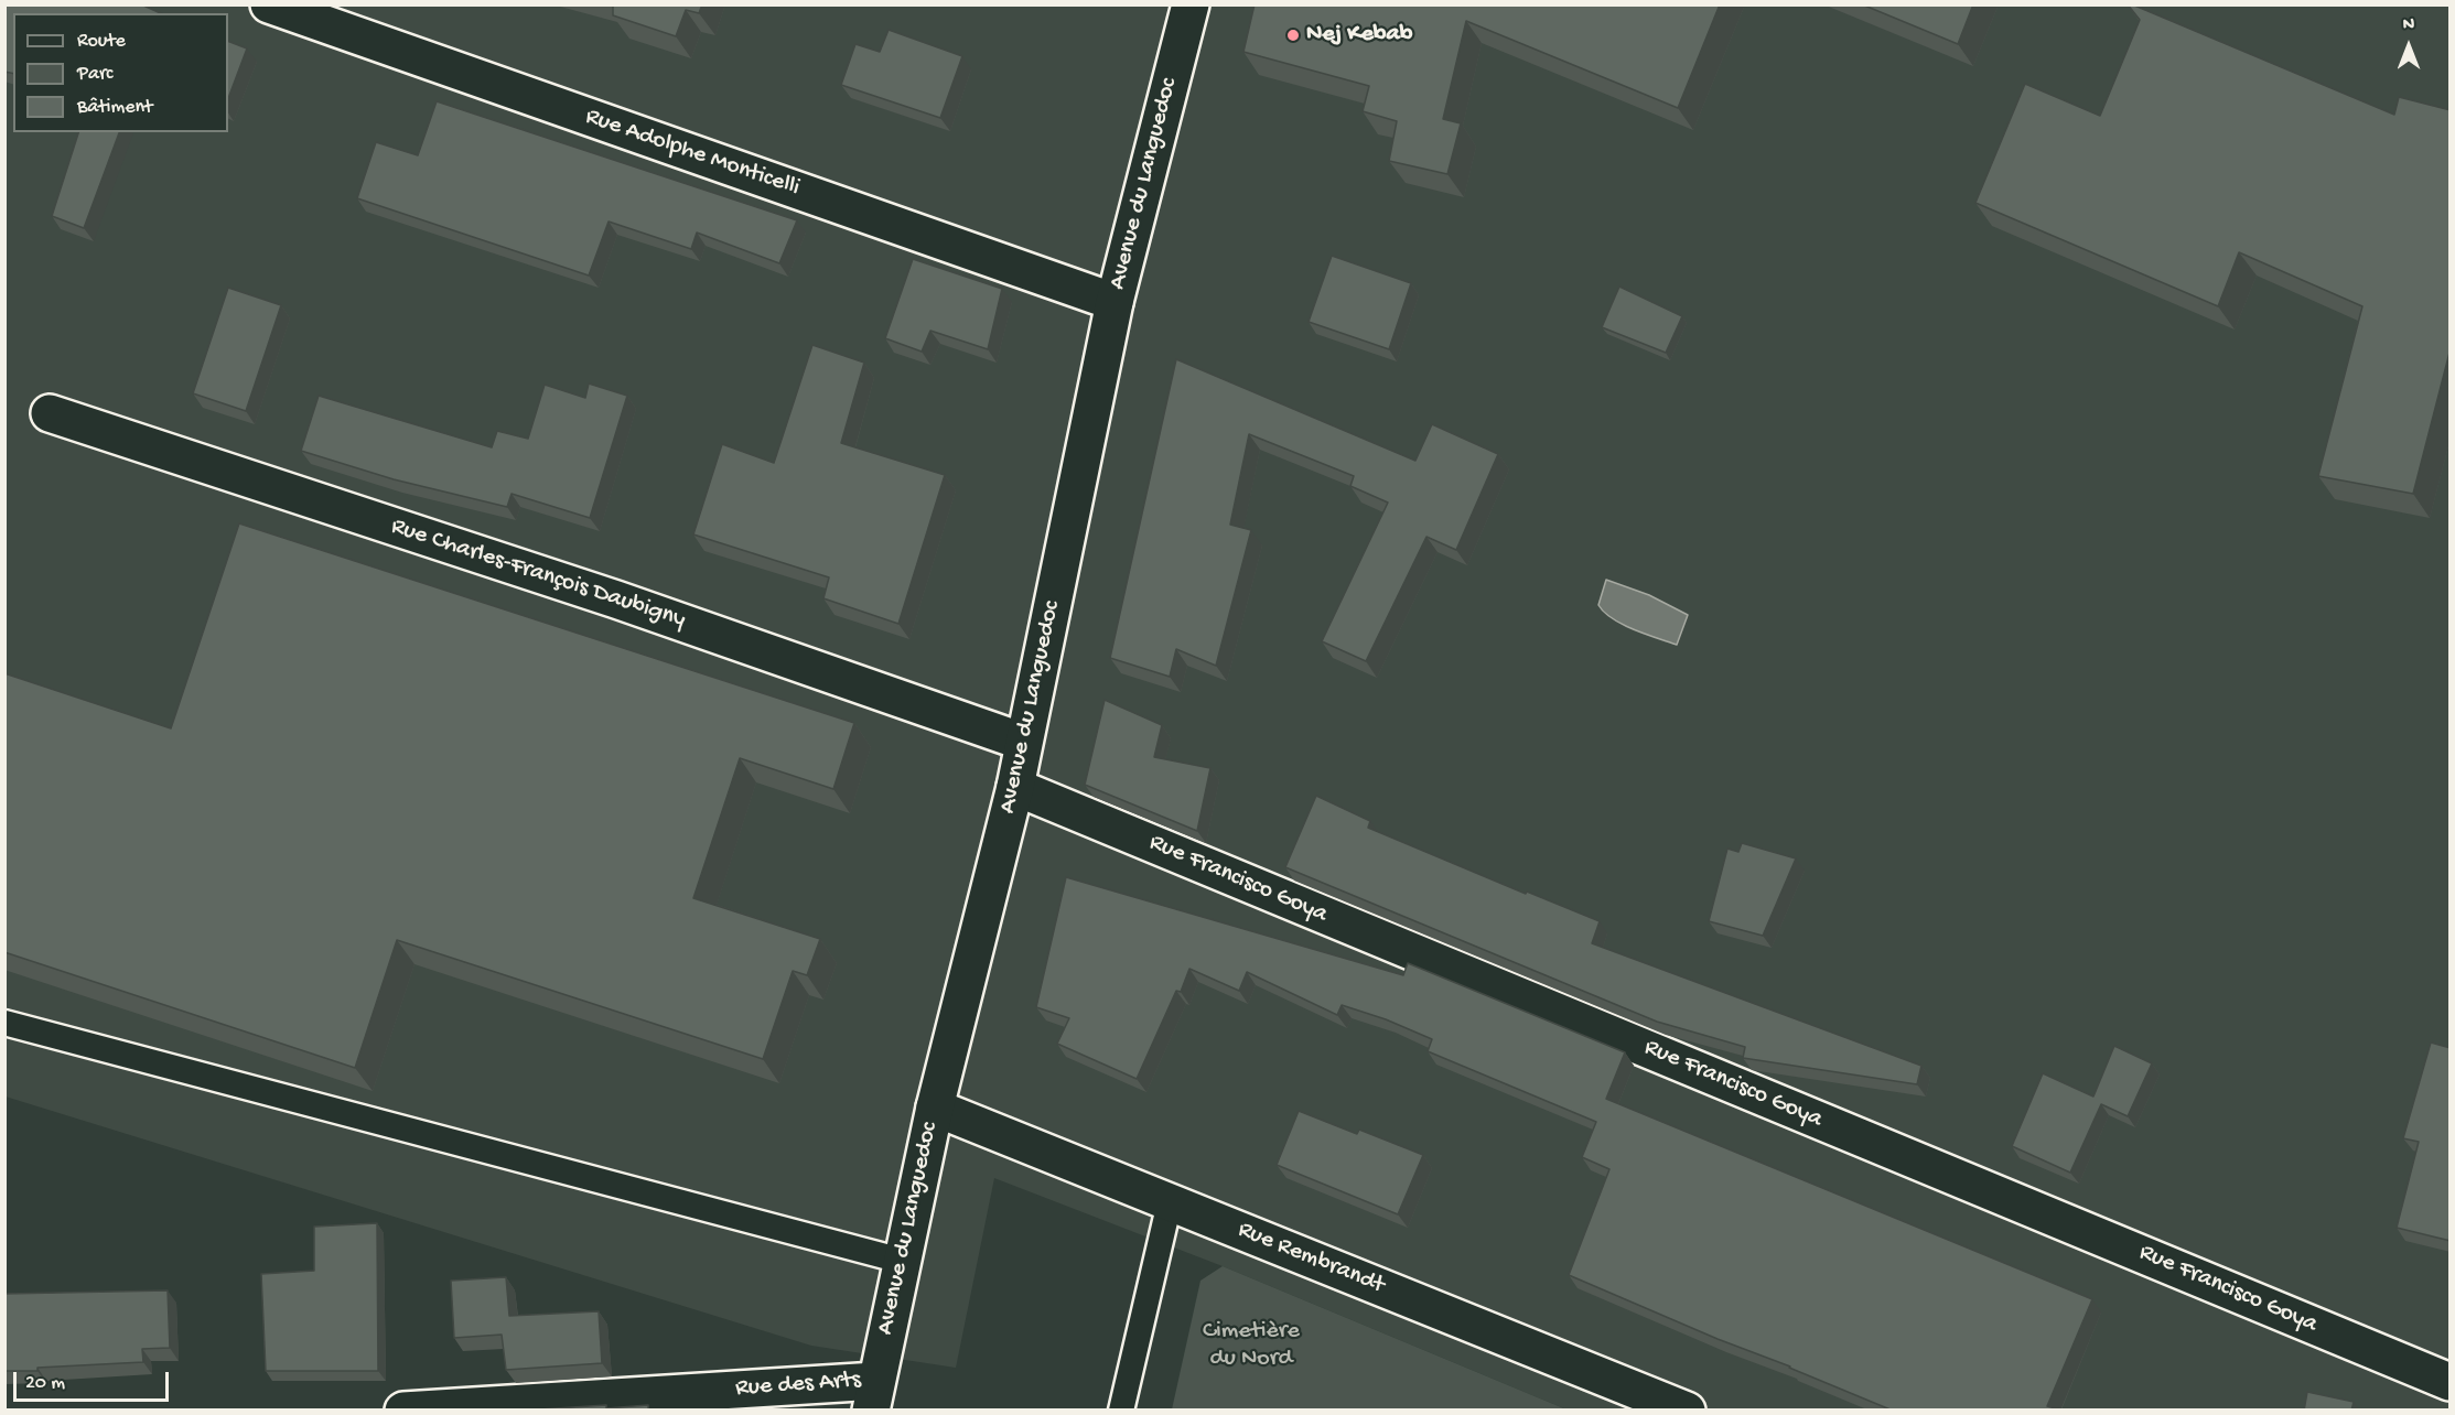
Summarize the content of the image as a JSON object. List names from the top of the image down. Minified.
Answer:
{"streets":{"street":["Rue Adolphe Monticelli","Avenue du Languedoc","Rue Charles-François Daubigny","Rue Francisco Goya","Rue Rembrandt","Rue des Arts"]},"crossings":[["Rue Adolphe Monticelli","Avenue du Languedoc"],["Avenue du Languedoc","Rue Charles-François Daubigny"],["Avenue du Languedoc","Rue Francisco Goya"],["Avenue du Languedoc","Rue Rembrandt"],["Avenue du Languedoc","Rue des Arts"]],"parks":["Cimetière du Nord"],"places":["Nej Kebab"],"legend":["Route","Parc","Bâtiment"],"scale_bar":"20 m","north":"top"}
